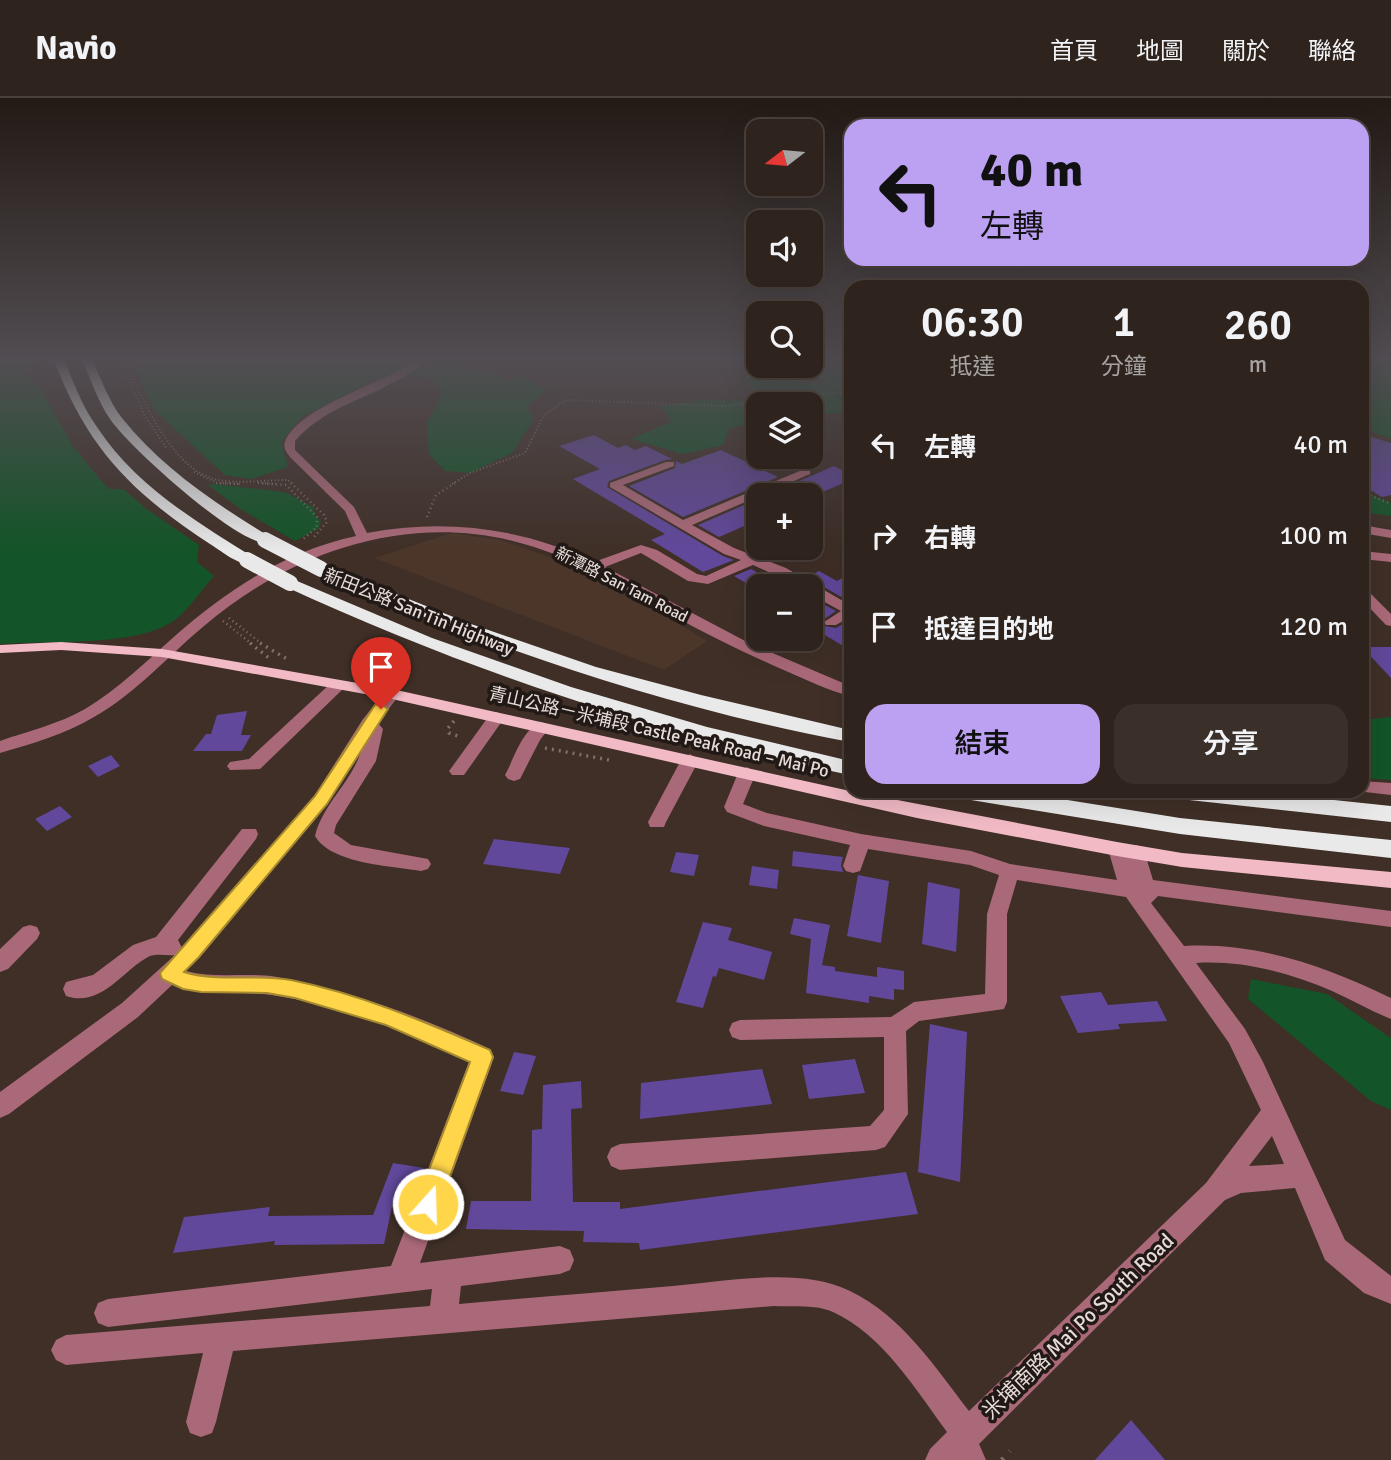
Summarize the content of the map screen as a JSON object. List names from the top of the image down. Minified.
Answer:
{"streets":{"highway":["新田公路 San Tin Highway"],"main road":["青山公路－米埔段 Castle Peak Road – Mai Po"],"street":["新潭路 San Tam Road","米埔南路 Mai Po South Road"]},"crossings":[["新潭路 San Tam Road","青山公路－米埔段 Castle Peak Road – Mai Po"]],"north":"left","page":{"header":"Navio","nav":["首頁","地圖","關於","聯絡"],"map_buttons":["+","−"],"turn":["40 m","左轉"],"eta":["06:30","抵達","1","分鐘","260","m"],"list":[{"name":"左轉","value":"40 m"},{"name":"右轉","value":"100 m"},{"name":"抵達目的地","value":"120 m"}],"buttons":["結束","分享"]}}
